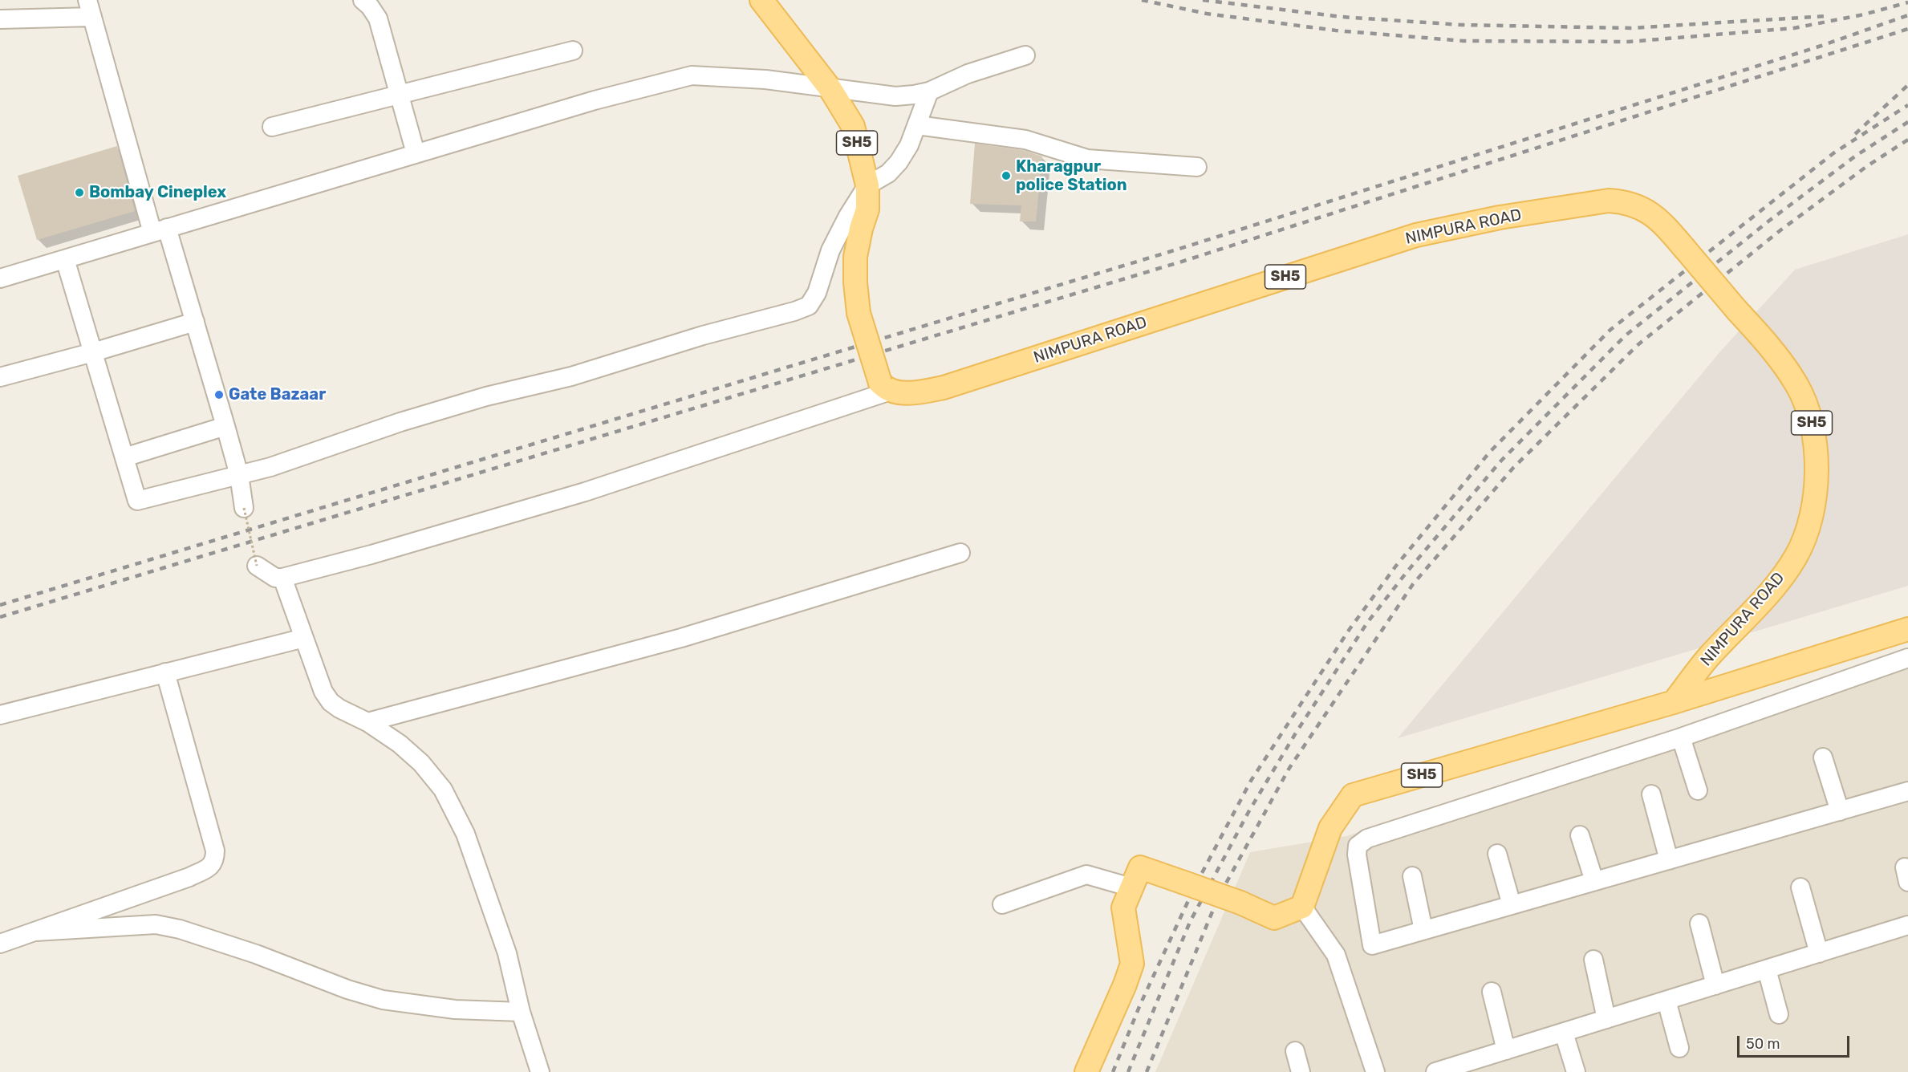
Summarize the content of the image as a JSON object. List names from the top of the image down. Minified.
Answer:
{"streets":{"main road":["SH5","NIMPURA ROAD"]},"crossings":[["SH5","NIMPURA ROAD"]],"places":["Kharagpur police Station","Bombay Cineplex","Gate Bazaar"],"scale_bar":"50 m"}
